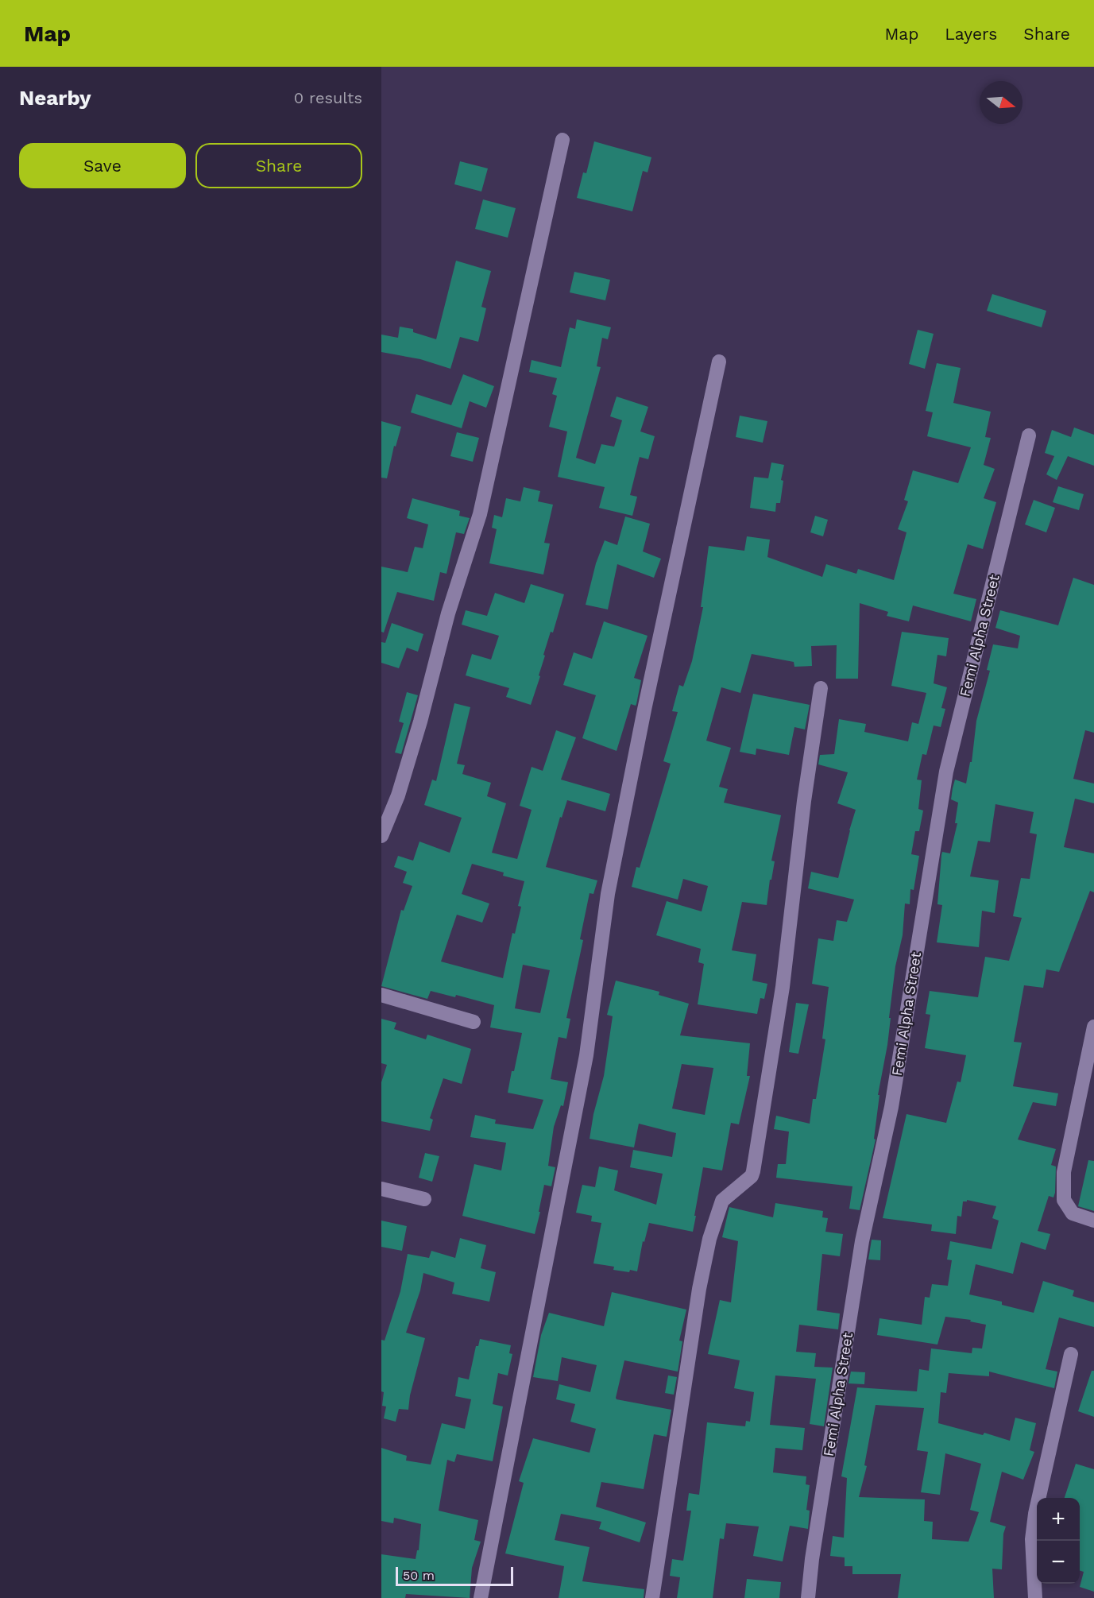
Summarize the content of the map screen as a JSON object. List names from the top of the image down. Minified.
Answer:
{"streets":{"street":["Femi Alpha Street"]},"scale_bar":"50 m","north":"right","page":{"header":"Map","nav":["Map","Layers","Share"],"heading":["Nearby","0 results"],"buttons":["Save","Share"],"map_buttons":["+","−"],"scale":"50 m"}}
